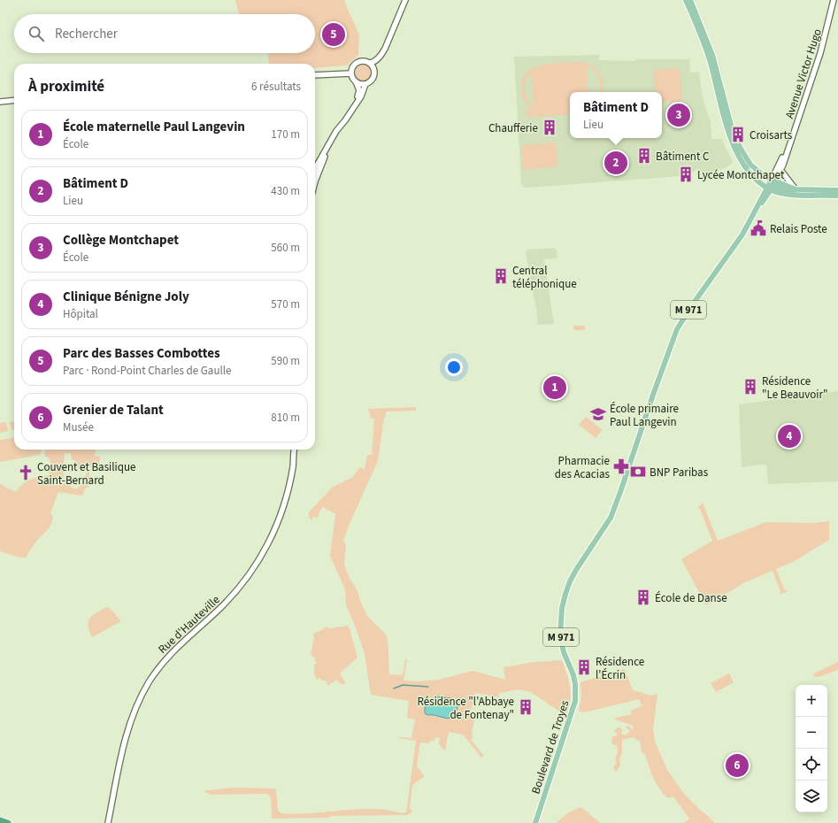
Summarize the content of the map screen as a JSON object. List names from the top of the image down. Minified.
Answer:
{"streets":{"main road":["Avenue Victor Hugo","M 971","Boulevard de Troyes"],"street":["Rue d'Hauteville"]},"crossings":[["Avenue Victor Hugo","Boulevard de Troyes"]],"places":{"building":["Chaufferie","Croisarts","Bâtiment C","Lycée Montchapet","Central téléphonique","Résidence \"Le Beauvoir\"","École de Danse","Résidence l'Écrin","Résidence \"l'Abbaye de Fontenay\""],"public building":["Relais Poste"],"school or university":["École primaire Paul Langevin"],"pharmacy":["Pharmacie des Acacias"],"bank":["BNP Paribas"],"church":["Couvent et Basilique Saint-Bernard"]},"page":{"search":"Rechercher","pins":["5","3","2","1","4","6"],"heading":["À proximité","6 résultats"],"popup":["Bâtiment D","Lieu"],"list":[{"mark":"1","name":"École maternelle Paul Langevin","note":"École","value":"170 m"},{"mark":"2","name":"Bâtiment D","note":"Lieu","value":"430 m"},{"mark":"3","name":"Collège Montchapet","note":"École","value":"560 m"},{"mark":"4","name":"Clinique Bénigne Joly","note":"Hôpital","value":"570 m"},{"mark":"5","name":"Parc des Basses Combottes","note":"Parc · Rond-Point Charles de Gaulle","value":"590 m"},{"mark":"6","name":"Grenier de Talant","note":"Musée","value":"810 m"}],"map_buttons":["+","−"]}}
